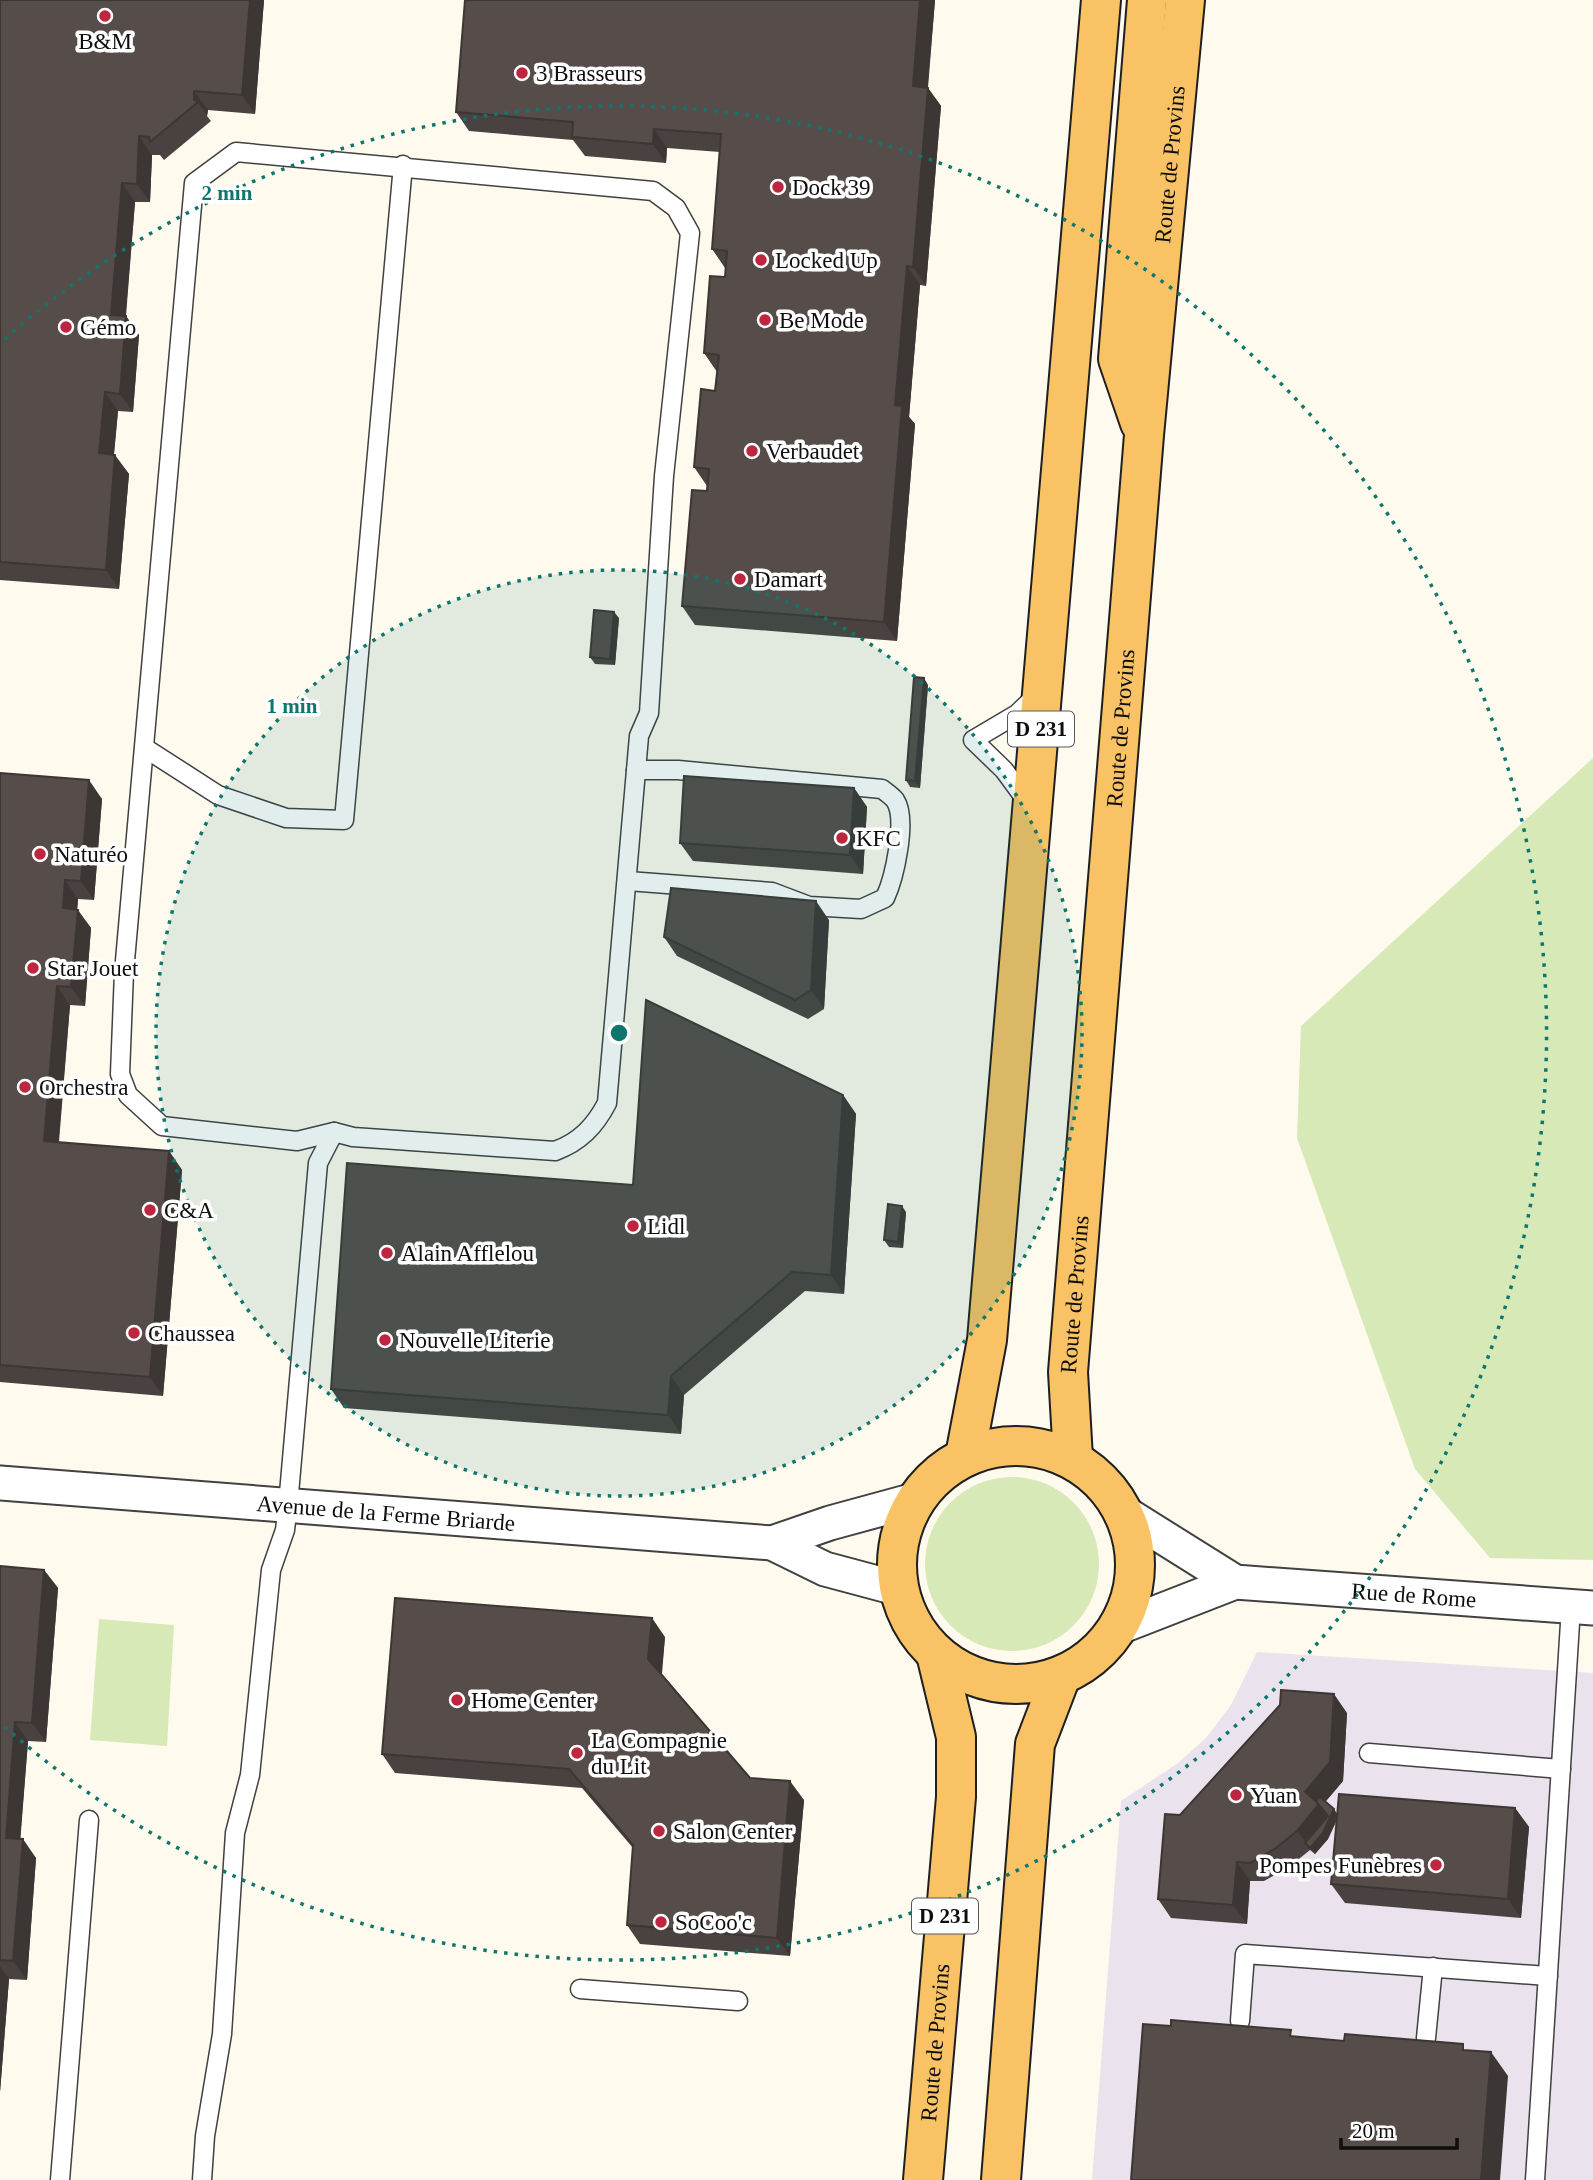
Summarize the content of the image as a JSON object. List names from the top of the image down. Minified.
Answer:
{"streets":{"main road":["Route de Provins","D 231"],"street":["Avenue de la Ferme Briarde","Rue de Rome"]},"crossings":[["Route de Provins","D 231"],["Route de Provins","Avenue de la Ferme Briarde"],["D 231","Avenue de la Ferme Briarde"]],"places":["B&M","3 Brasseurs","Dock 39","Locked Up","Be Mode","Gémo","Verbaudet","Damart","KFC","Naturéo","Star Jouet","Orchestra","C&A","Lidl","Alain Afflelou","Chaussea","Nouvelle Literie","Home Center","La Compagnie du Lit","Yuan","Salon Center","Pompes Funèbres","SoCoo'c"],"scale_bar":"20 m","rings":["2 min","1 min"]}
